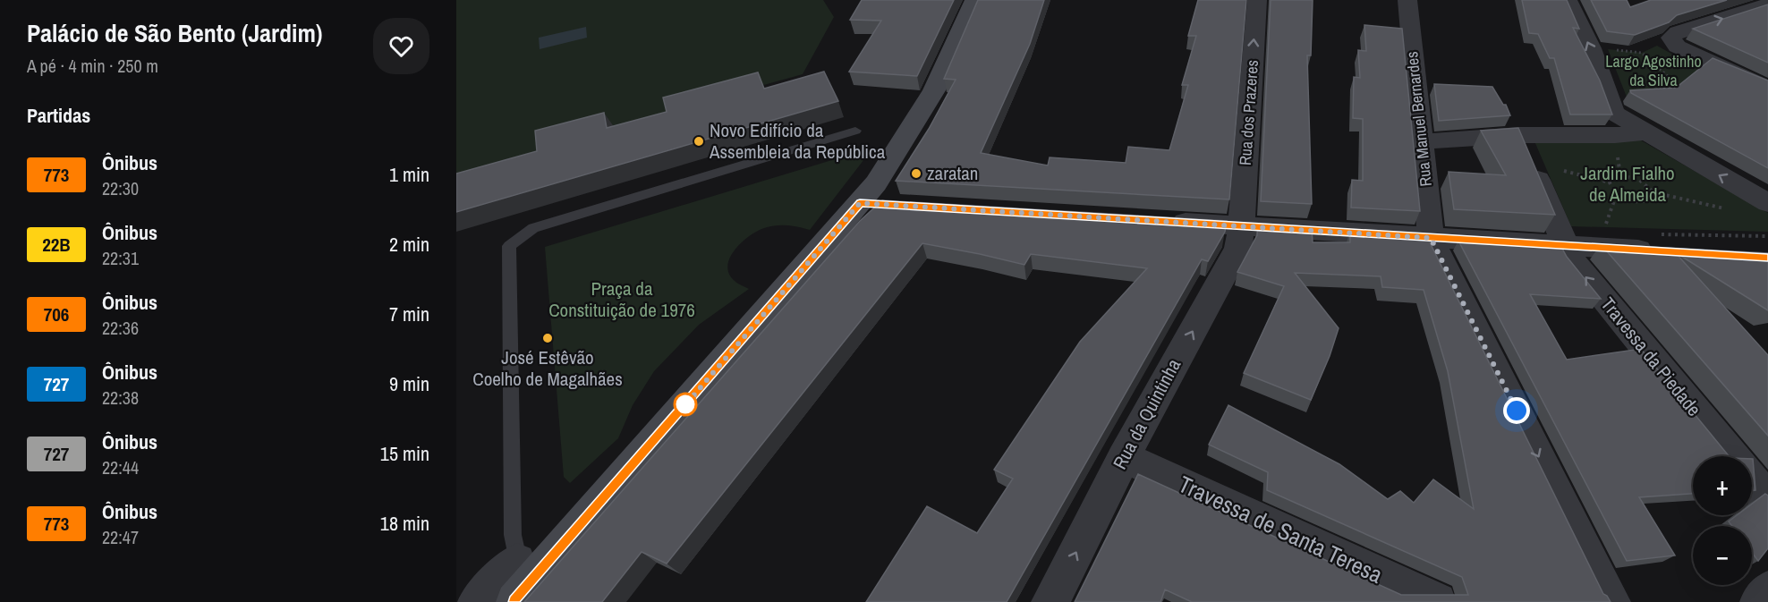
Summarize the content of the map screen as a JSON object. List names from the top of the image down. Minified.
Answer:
{"streets":{"street":["Rua dos Prazeres","Rua Manuel Bernardes","Travessa da Piedade","Rua da Quintinha","Travessa de Santa Teresa"]},"crossings":[["Rua dos Prazeres","Rua da Quintinha"],["Rua da Quintinha","Travessa de Santa Teresa"]],"one_way":["Rua dos Prazeres","Rua da Quintinha"],"parks":["Largo Agostinho da Silva","Jardim Fialho de Almeida","Praça da Constituição de 1976"],"places":["Novo Edifício da Assembleia da República","zaratan","José Estêvão Coelho de Magalhães"],"lines":["bus line 773"],"page":{"heading":[["Palácio de São Bento (Jardim)","A pé · 4 min · 250 m"],"Partidas"],"list":[{"mark":"773","name":"Ônibus","note":"22:30","value":"1 min"},{"mark":"22B","name":"Ônibus","note":"22:31","value":"2 min"},{"mark":"706","name":"Ônibus","note":"22:36","value":"7 min"},{"mark":"727","name":"Ônibus","note":"22:38","value":"9 min"},{"mark":"727","name":"Ônibus","note":"22:44","value":"15 min"},{"mark":"773","name":"Ônibus","note":"22:47","value":"18 min"}],"map_buttons":["+","−"]}}
